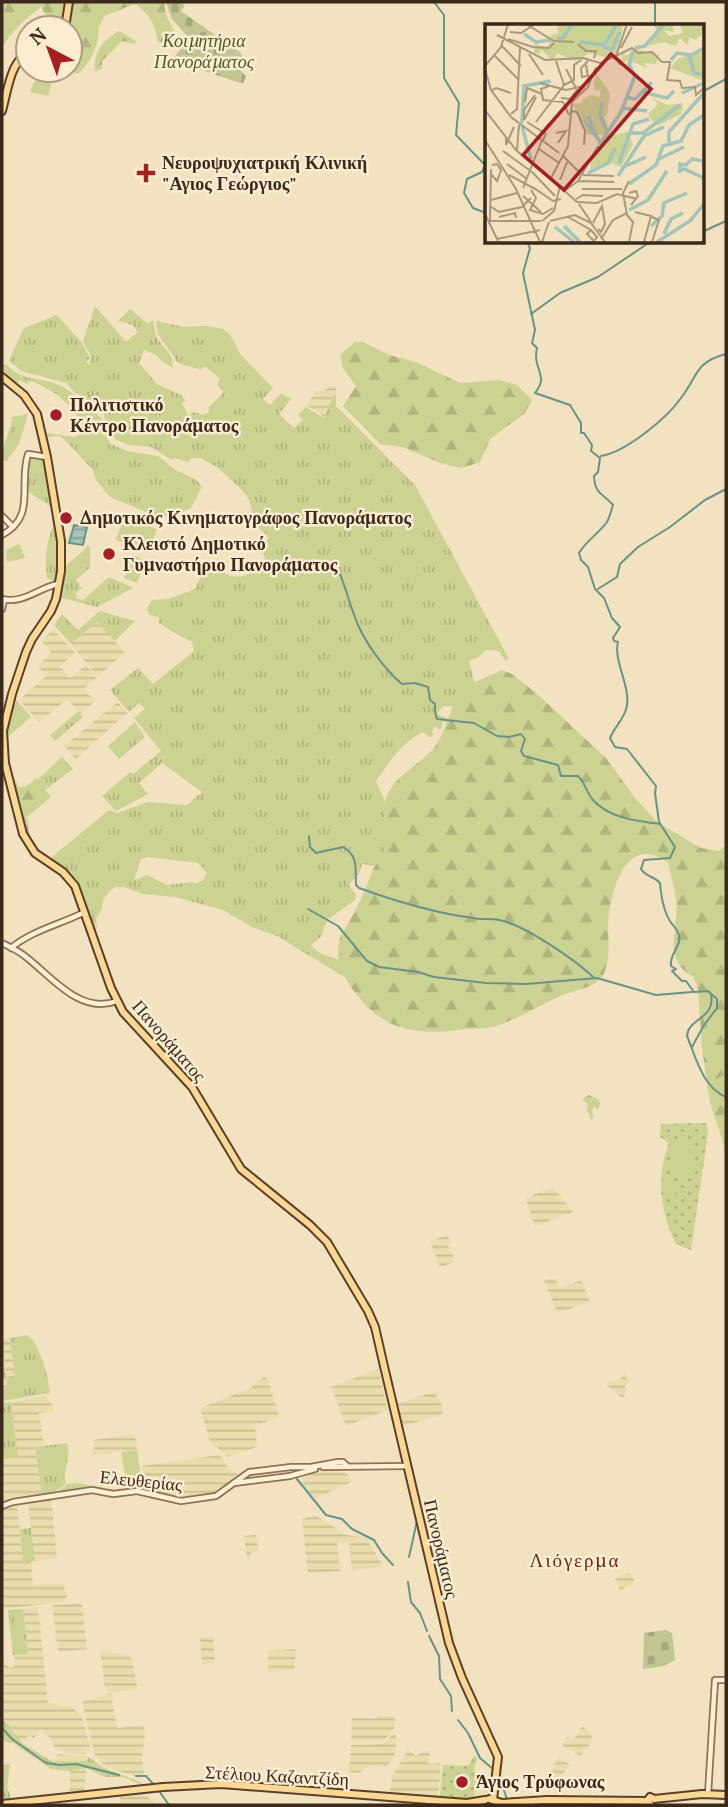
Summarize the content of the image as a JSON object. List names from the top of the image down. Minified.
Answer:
{"streets":{"main road":["Πανοράματος","Στέλιου Καζαντζίδη"],"street":["Ελευθερίας"]},"crossings":[["Πανοράματος","Ελευθερίας"],["Πανοράματος","Στέλιου Καζαντζίδη"]],"districts":["Λιόγερμα"],"parks":["Κοιμητήρια Πανοράματος"],"places":{"health":["Νευροψυχιατρική Κλινική \"Αγιος Γεώργιος\""],"other":["Πολιτιστικό Κέντρο Πανοράματος","Δημοτικός Κινηματογράφος Πανοράματος","Κλειστό Δημοτικό Γυμναστήριο Πανοράματος","Άγιος Τρύφωνας"]},"north":"top left"}
